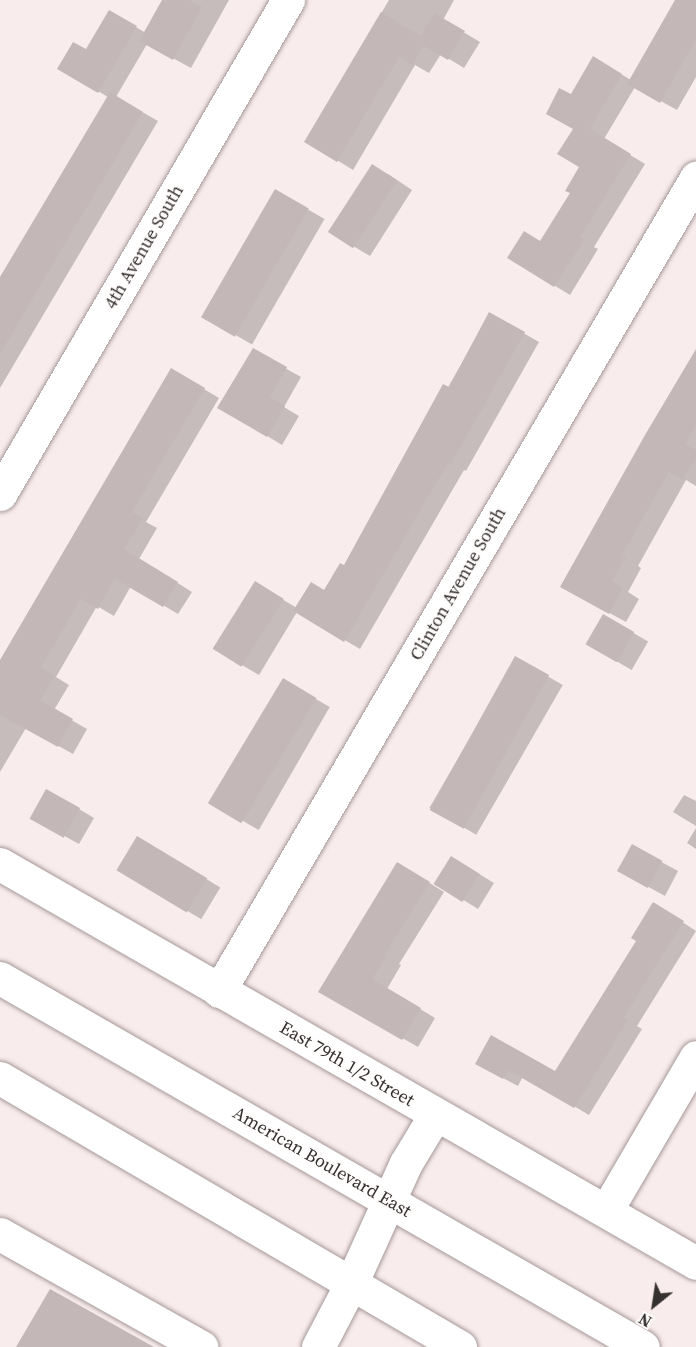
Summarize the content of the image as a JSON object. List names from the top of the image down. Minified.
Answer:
{"streets":{"street":["4th Avenue South","Clinton Avenue South","East 79th 1/2 Street","American Boulevard East"]},"crossings":[["Clinton Avenue South","East 79th 1/2 Street"]],"north":"bottom left"}
